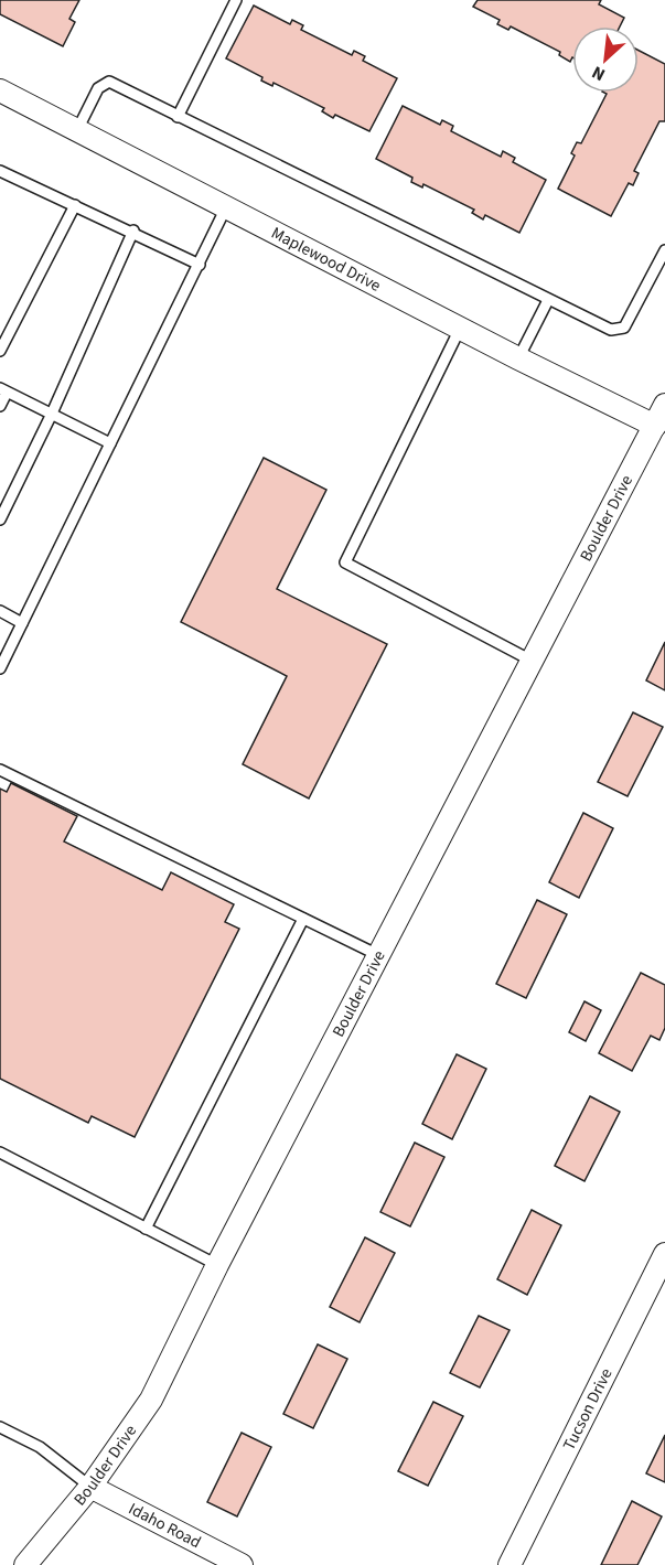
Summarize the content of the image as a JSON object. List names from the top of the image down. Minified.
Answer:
{"streets":{"street":["Maplewood Drive","Boulder Drive","Tucson Drive","Idaho Road"]},"crossings":[["Maplewood Drive","Boulder Drive"],["Boulder Drive","Idaho Road"]],"north":"bottom left"}
